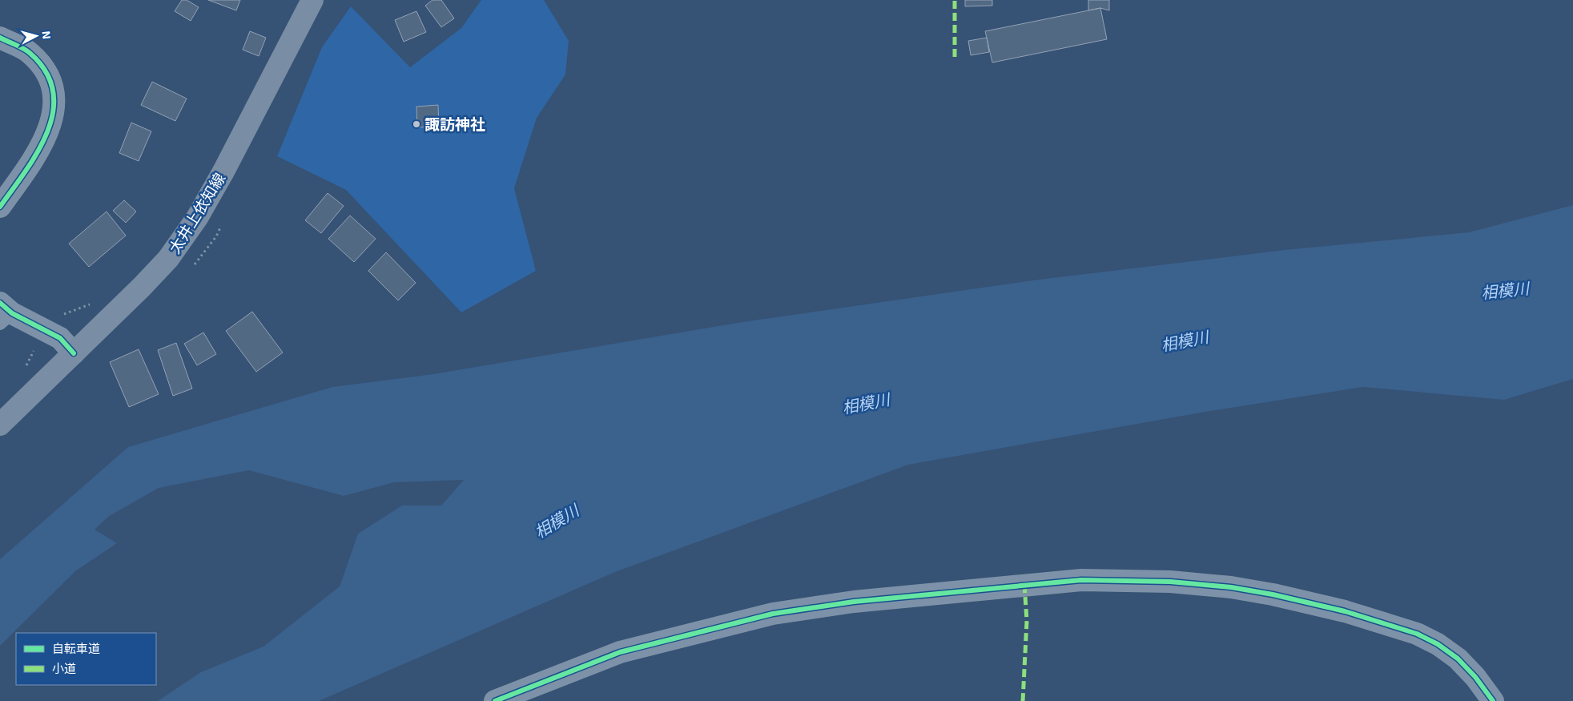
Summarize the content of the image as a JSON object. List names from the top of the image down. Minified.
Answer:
{"streets":{"main road":["太井上依知線"]},"water":["相模川"],"places":["諏訪神社"],"legend":["自転車道","小道"],"north":"right"}
